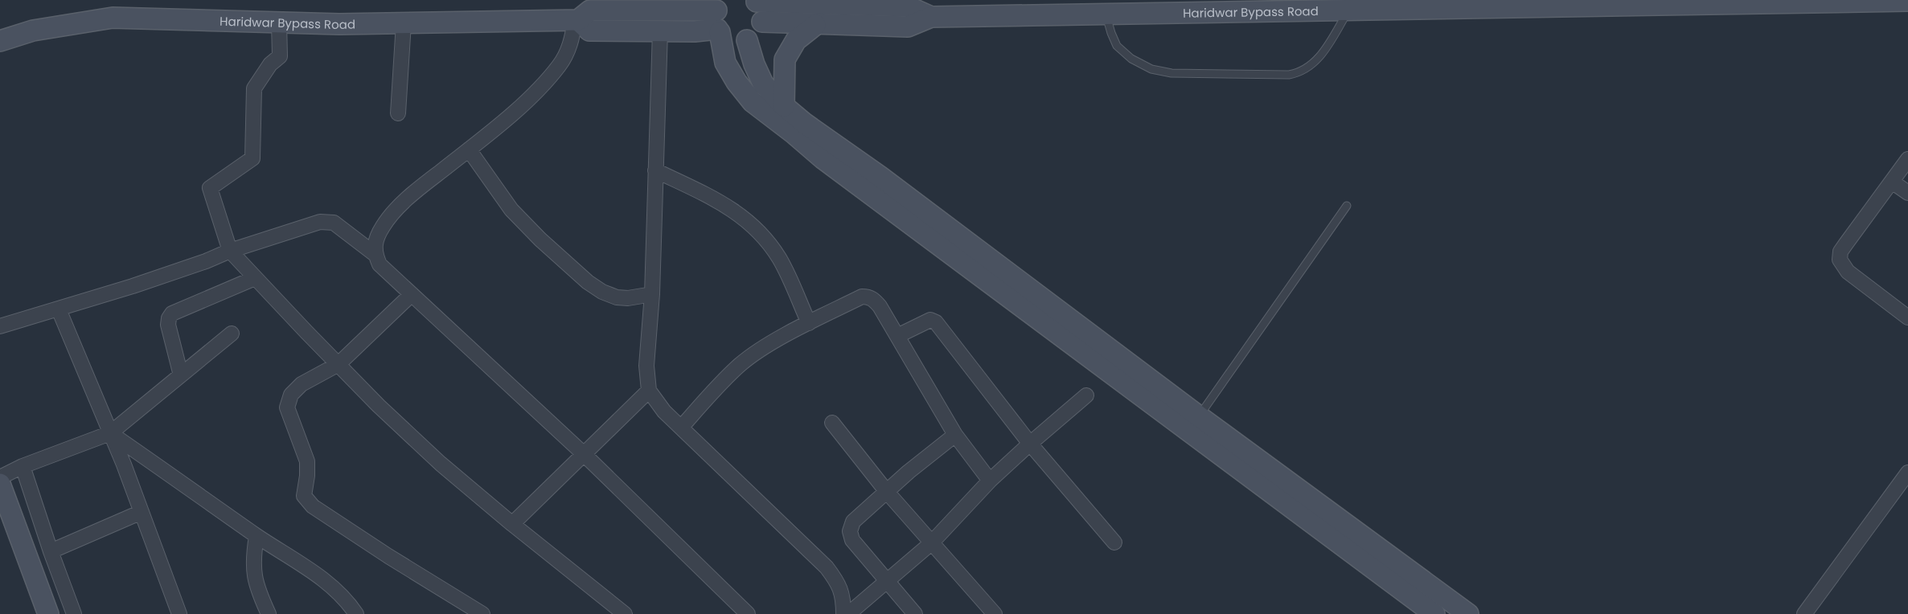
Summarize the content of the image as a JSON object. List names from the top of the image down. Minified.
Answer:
{"streets":{"main road":["Haridwar Bypass Road"]}}
